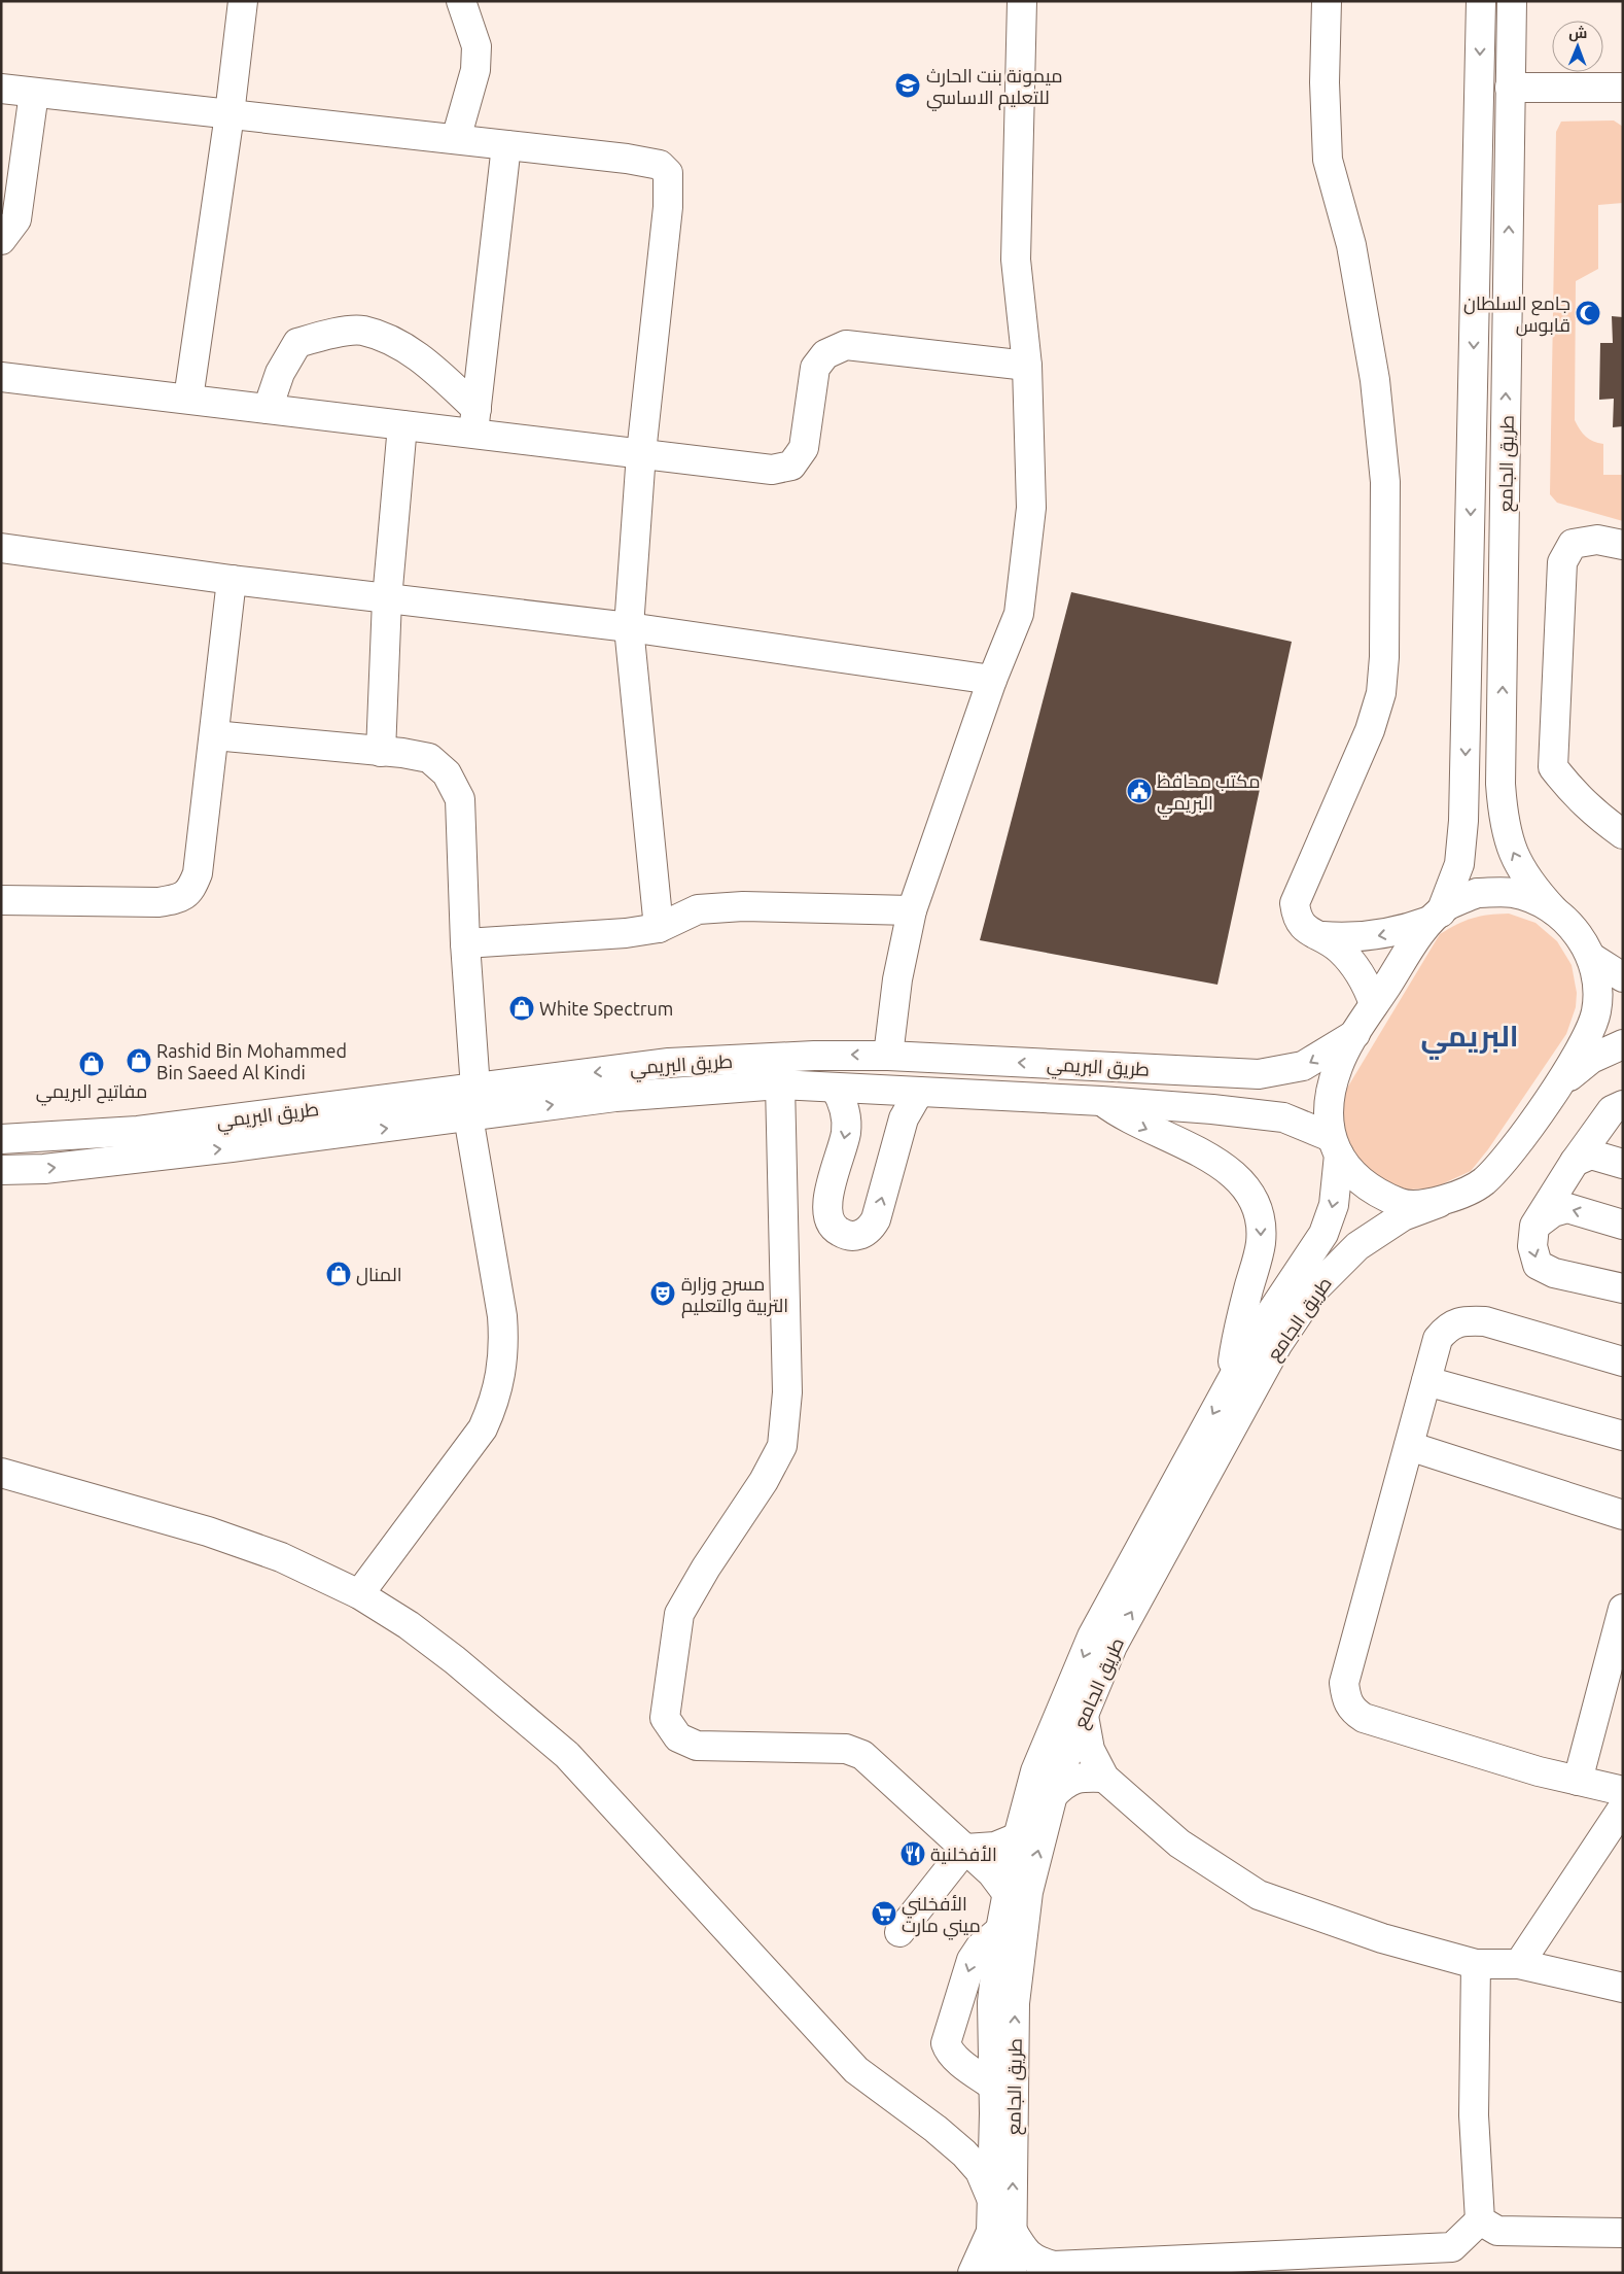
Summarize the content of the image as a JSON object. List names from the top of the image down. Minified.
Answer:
{"streets":{"street":["طريق الجامع","طريق البريمي"]},"crossings":[["طريق الجامع","طريق البريمي"]],"districts":["البريمي"],"places":{"school or university":["ميمونة بنت الحارث للتعليم الاساسي"],"mosque":["جامع السلطان قابوس"],"public building":["مكتب محافظ البريمي"],"shop":["White Spectrum","Rashid Bin Mohammed Bin Saeed Al Kindi","مفاتيح البريمي","المنال"],"theatre":["مسرح وزارة التربية والتعليم"],"restaurant":["الأفخلنية"],"supermarket":["الأفخلني ميني مارت"]},"north":"top"}
